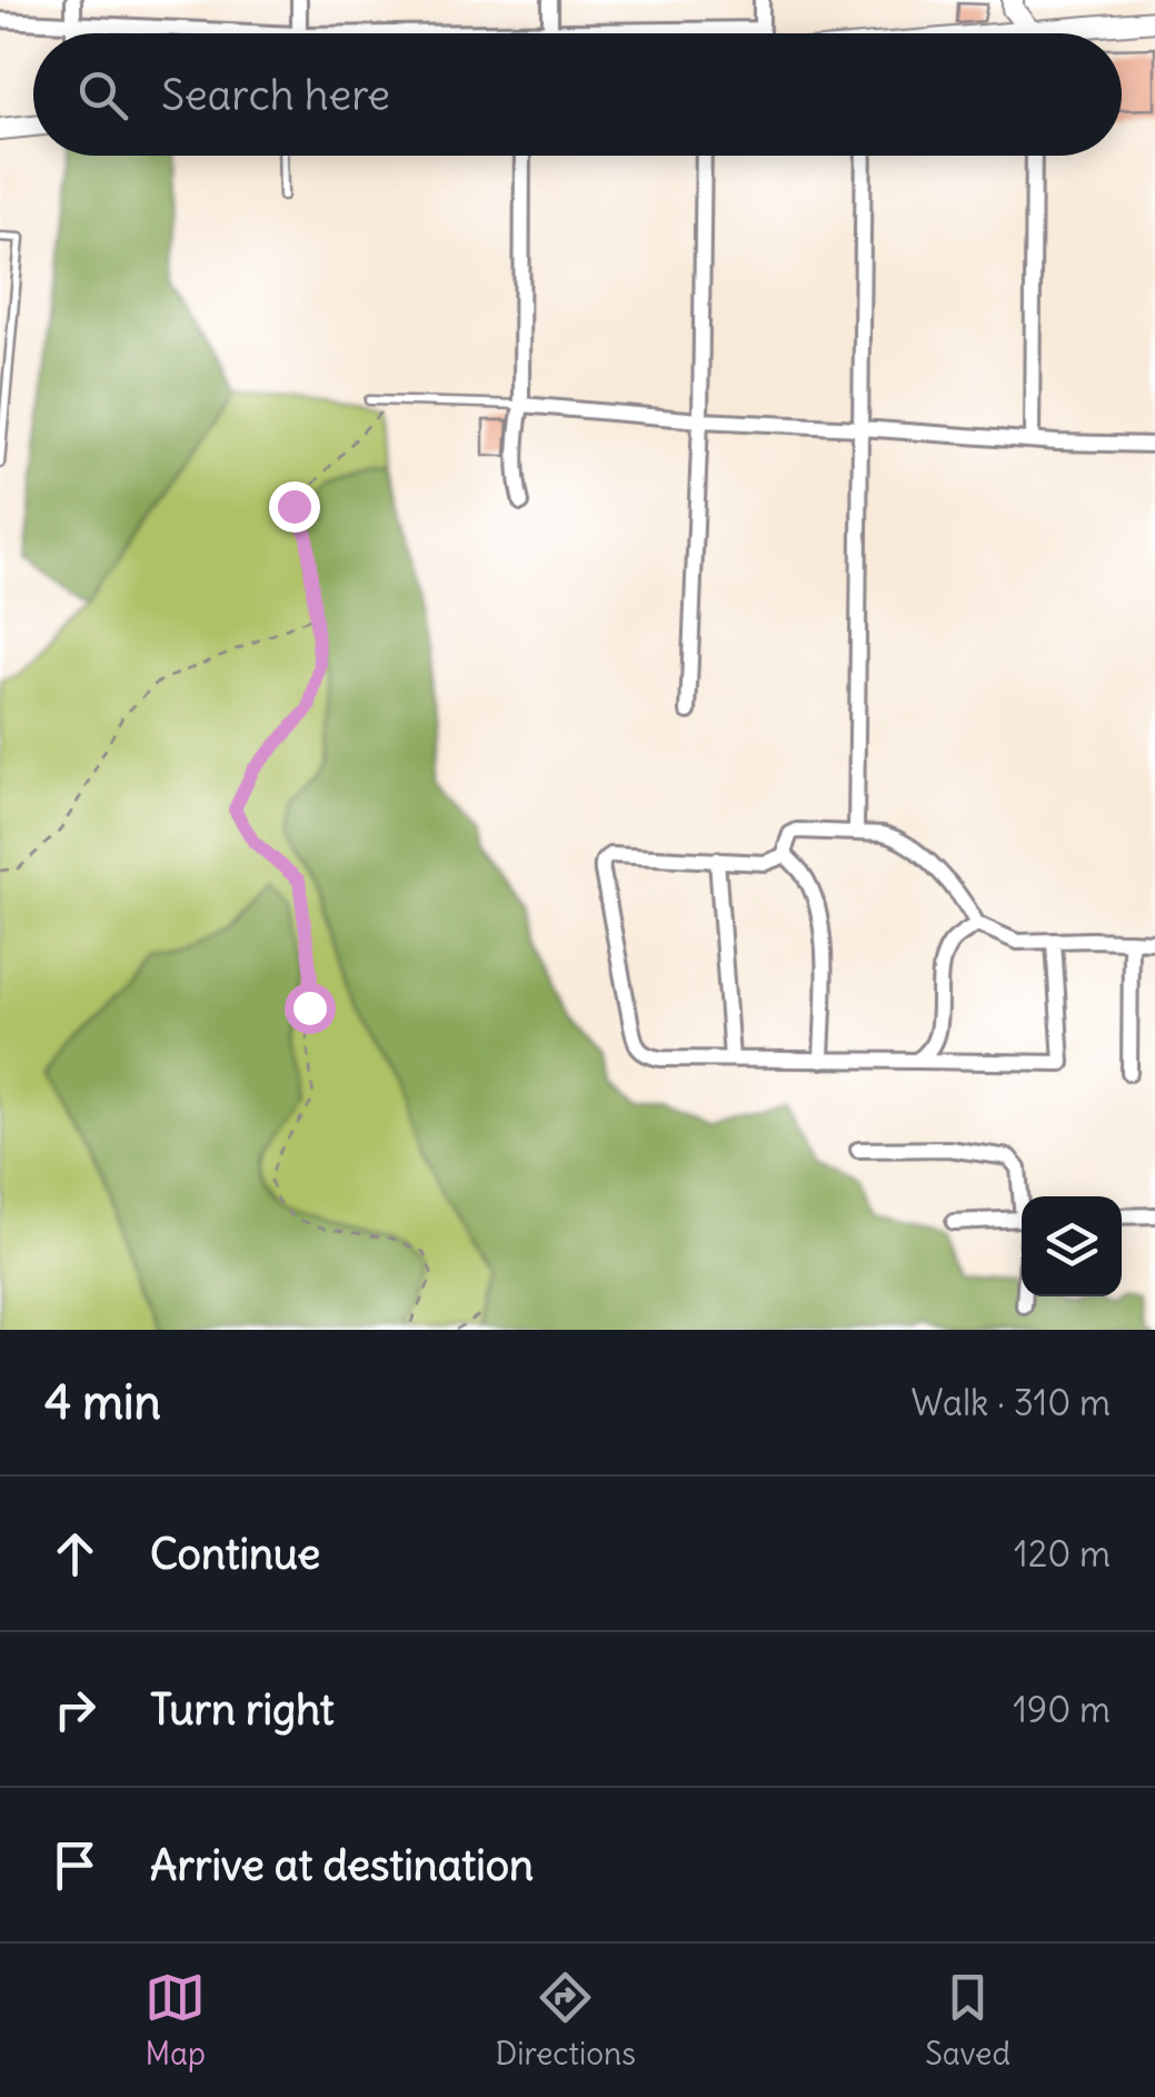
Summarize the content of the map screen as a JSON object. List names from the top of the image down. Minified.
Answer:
{"page":{"search":"Search here","heading":["4 min","Walk · 310 m"],"list":[["Continue","120 m"],["Turn right","190 m"],"Arrive at destination"],"nav":["Map","Directions","Saved"]}}
